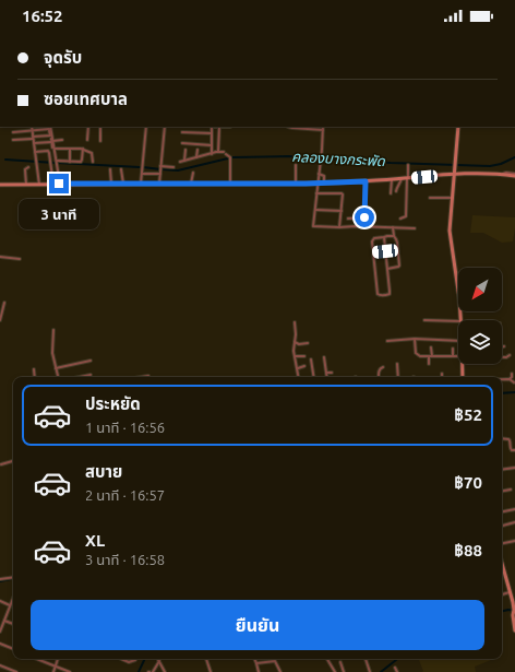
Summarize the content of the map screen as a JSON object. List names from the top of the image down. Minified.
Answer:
{"water":["คลองบางกระพัด"],"north":"bottom left","page":{"status":"16:52","banner":["จุดรับ","ซอยเทศบาล"],"bubble":"3 นาที","list":[{"name":"ประหยัด","note":"1 นาที · 16:56","value":"฿52"},{"name":"สบาย","note":"2 นาที · 16:57","value":"฿70"},{"name":"XL","note":"3 นาที · 16:58","value":"฿88"}],"buttons":"ยืนยัน"}}
